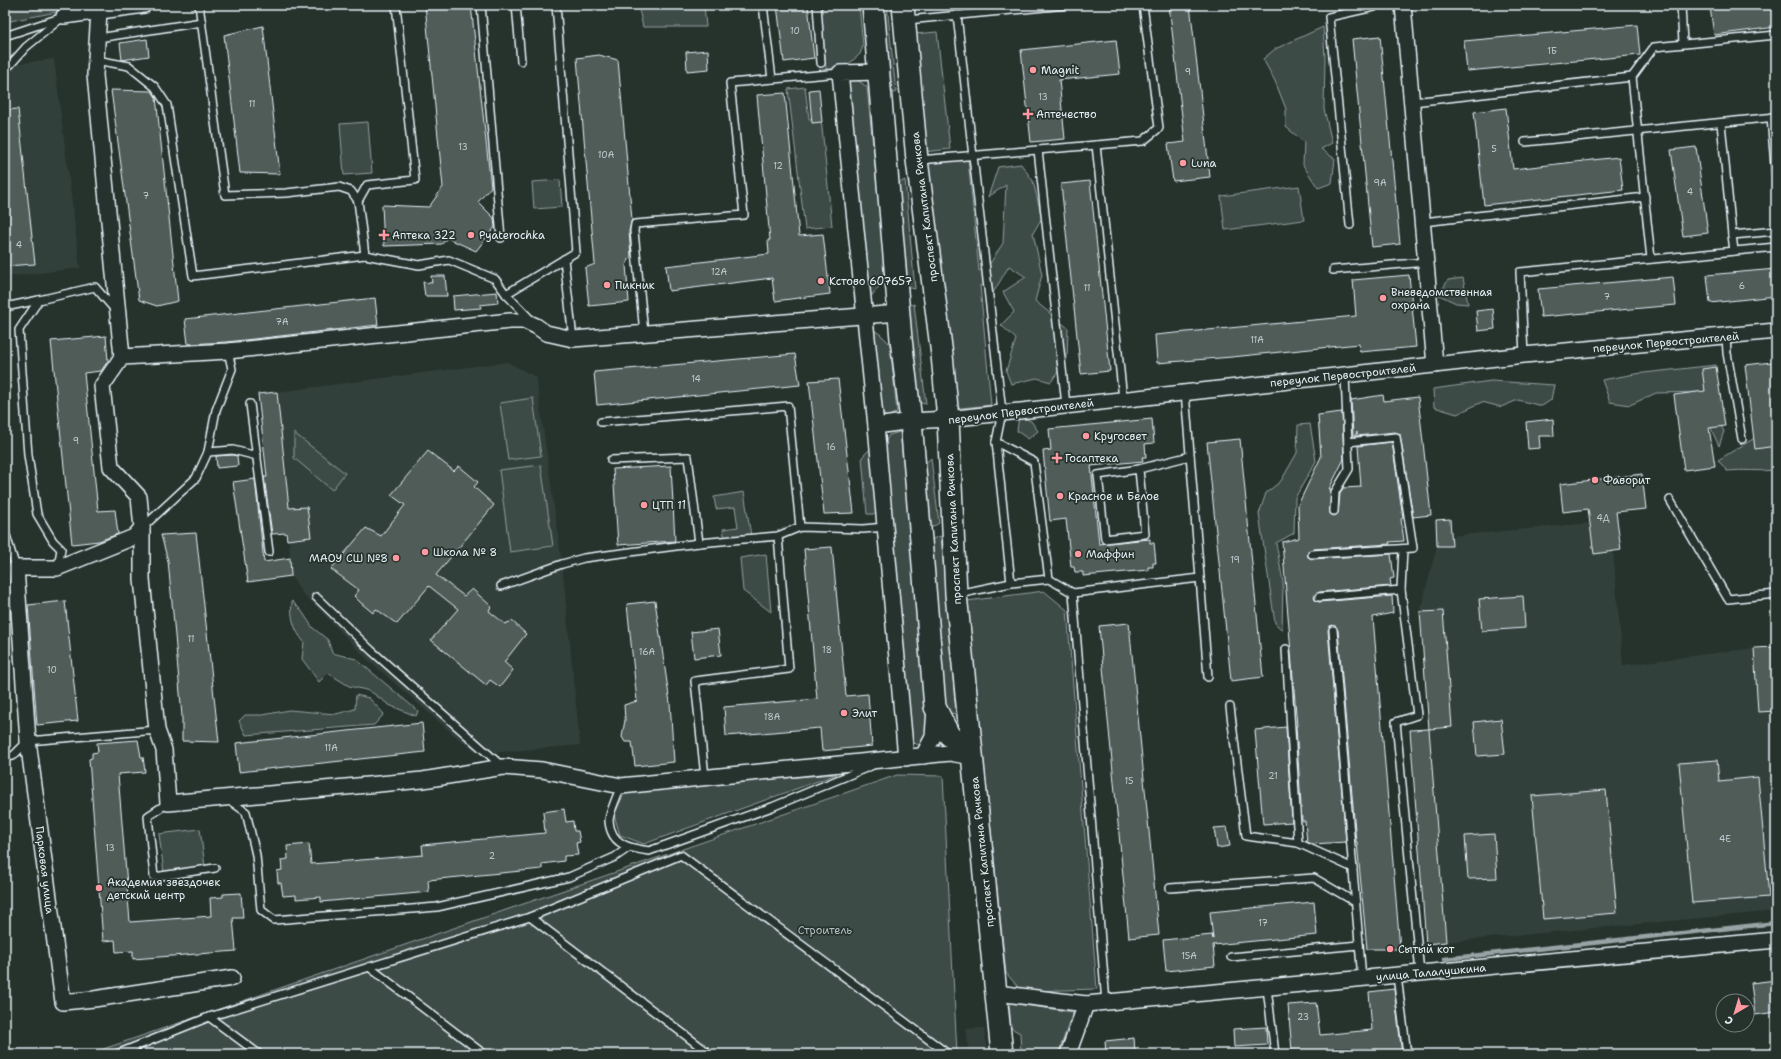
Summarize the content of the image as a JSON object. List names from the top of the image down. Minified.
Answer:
{"streets":{"street":["проспект Капитана Рачкова","переулок Первостроителей","Парковая улица","улица Талалушкина"]},"crossings":[["проспект Капитана Рачкова","переулок Первостроителей"],["проспект Капитана Рачкова","улица Талалушкина"]],"parks":["Строитель"],"places":{"other":["Magnit","Luna","Pyaterochka","Кстово 607657","Пикник","Вневедомственная охрана","Кругосвет","Фаворит","Красное и Белое","ЦТП 11","Школа № 8","Маффин","МАОУ СШ №8","Элит","Академия звездочек детский центр","Сытый кот"],"health":["Аптечество","Аптека 322","Госаптека"]},"house_numbers":["10","1Б","9","13","11","13","5","10А","12","9А","4","7","4","12А","6","11","7","7А","11А","14","9","16","4Д","19","11","18","16А","10","18А","11А","21","15","4Е","13","2","17","15А","23"],"north":"bottom left"}
